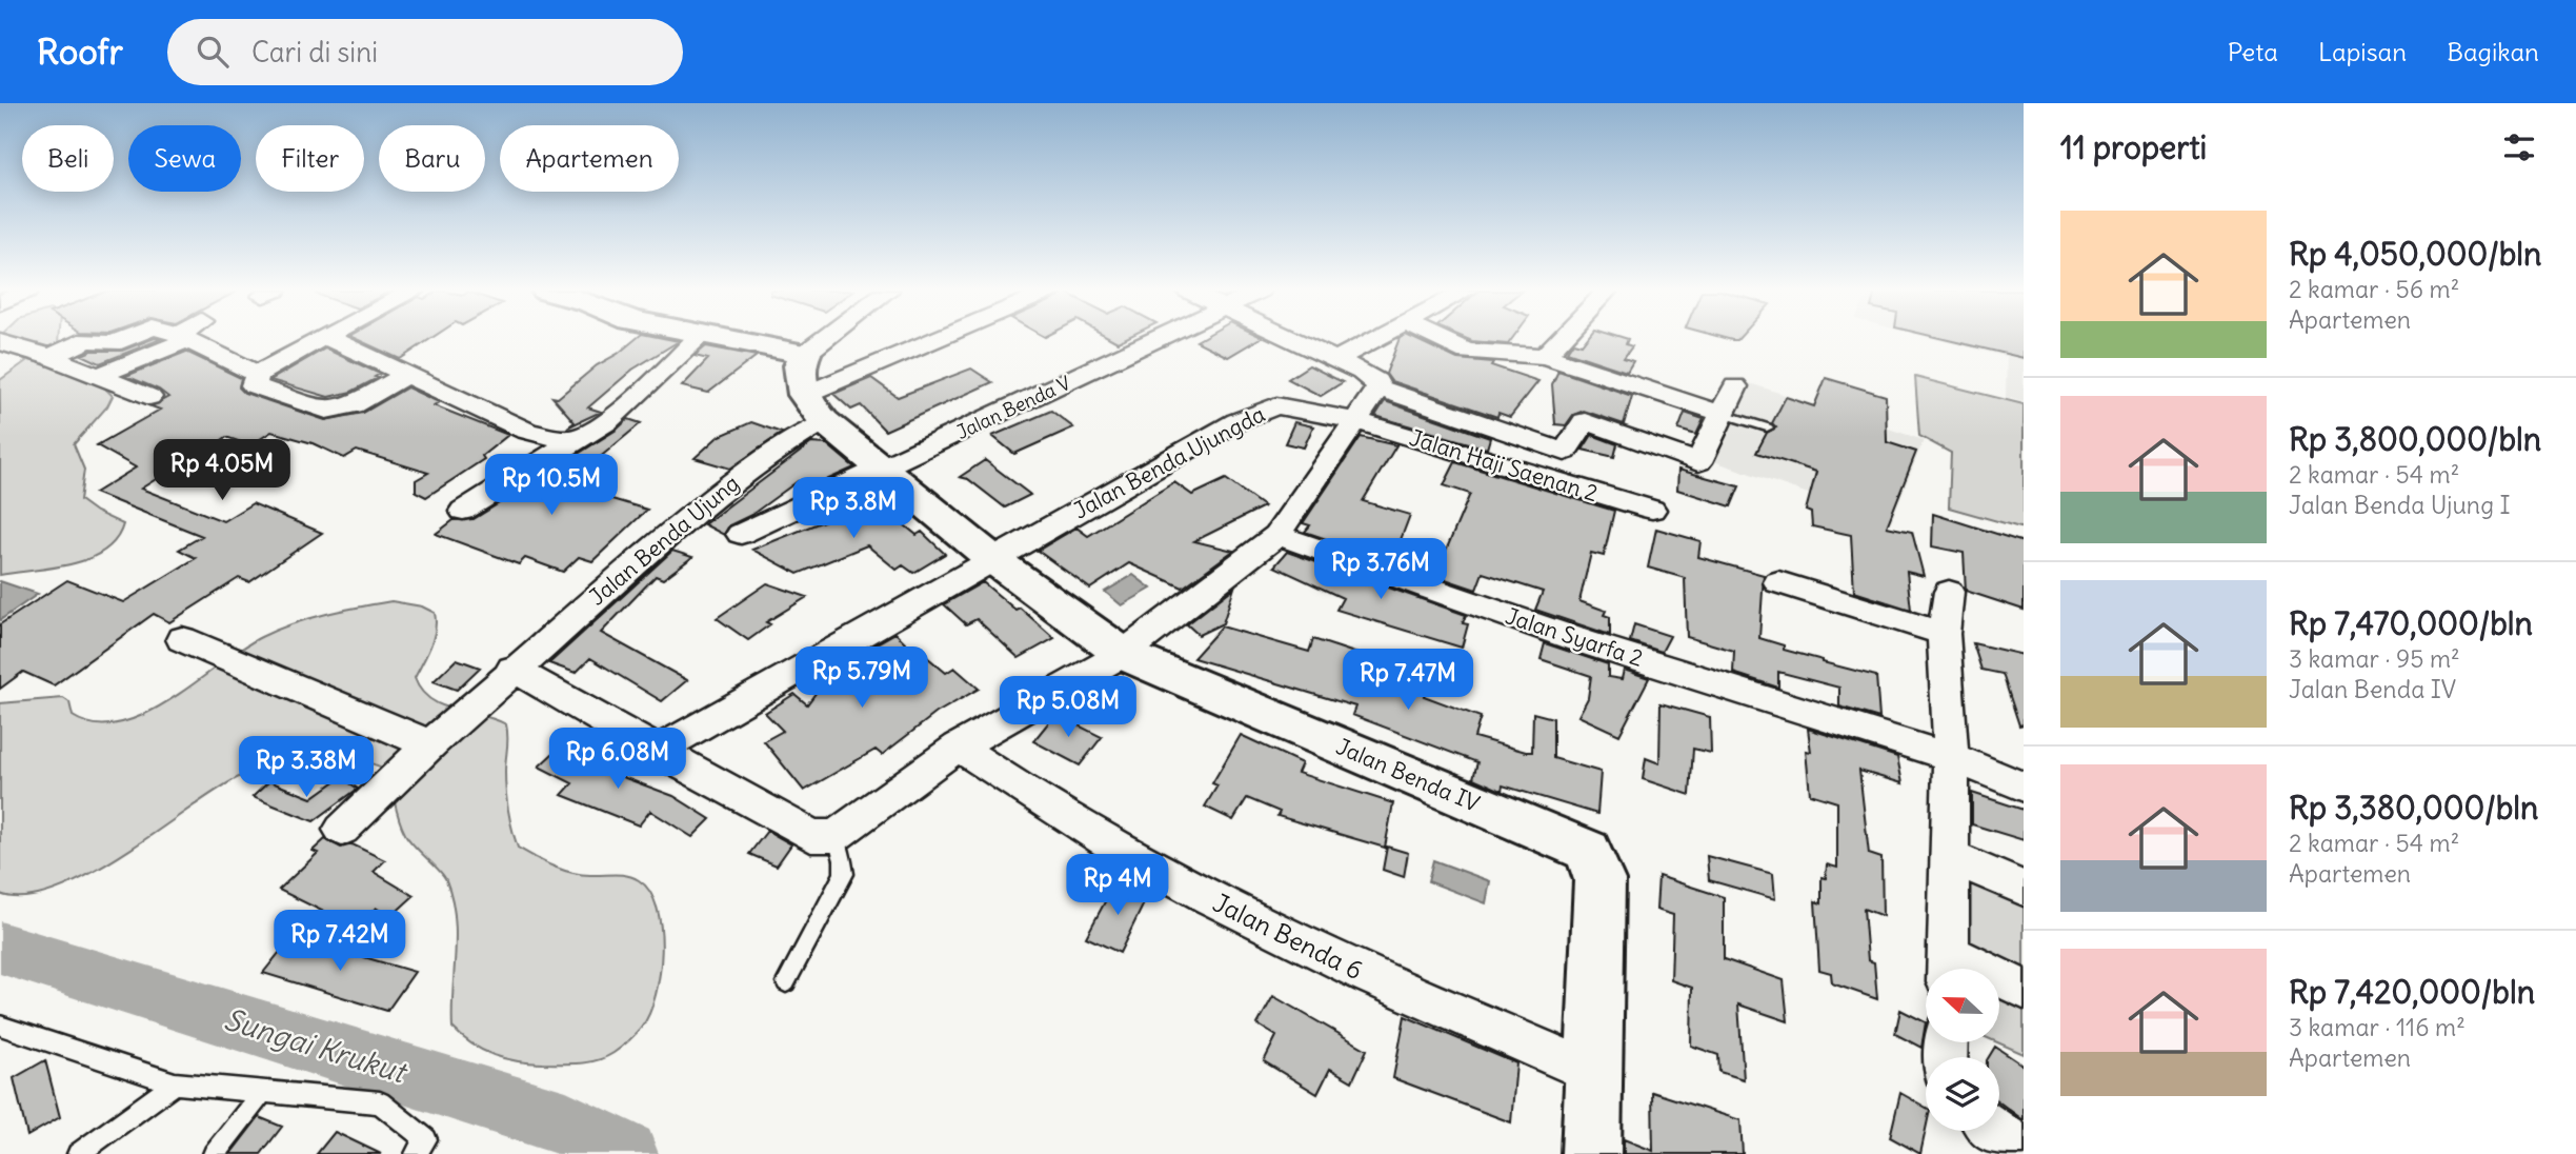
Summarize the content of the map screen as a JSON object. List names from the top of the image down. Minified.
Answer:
{"streets":{"street":["Jalan Benda V","Jalan Benda Ujungda","Jalan Haji Saenan 2","Jalan Benda Ujung","Jalan Syarfa 2","Jalan Benda IV","Jalan Benda 6"]},"crossings":[["Jalan Benda V","Jalan Benda IV"],["Jalan Benda Ujungda","Jalan Haji Saenan 2"],["Jalan Benda Ujungda","Jalan Benda IV"],["Jalan Benda Ujung","Jalan Benda IV"],["Jalan Benda IV","Jalan Benda 6"]],"water":["Sungai Krukut"],"north":"left","page":{"header":"Roofr","search":"Cari di sini","nav":["Peta","Lapisan","Bagikan"],"heading":"11 properti","chip":["Beli","Sewa","Filter","Baru","Apartemen"],"list":[{"name":"Rp 4,050,000/bln","note":"2 kamar · 56 m² · Apartemen"},{"name":"Rp 3,800,000/bln","note":"2 kamar · 54 m² · Jalan Benda Ujung I"},{"name":"Rp 7,470,000/bln","note":"3 kamar · 95 m² · Jalan Benda IV"},{"name":"Rp 3,380,000/bln","note":"2 kamar · 54 m² · Apartemen"},{"name":"Rp 7,420,000/bln","note":"3 kamar · 116 m² · Apartemen"}],"price":["Rp 4.05M","Rp 10.5M","Rp 3.8M","Rp 3.76M","Rp 5.79M","Rp 7.47M","Rp 5.08M","Rp 6.08M","Rp 3.38M","Rp 4M","Rp 7.42M"]}}
